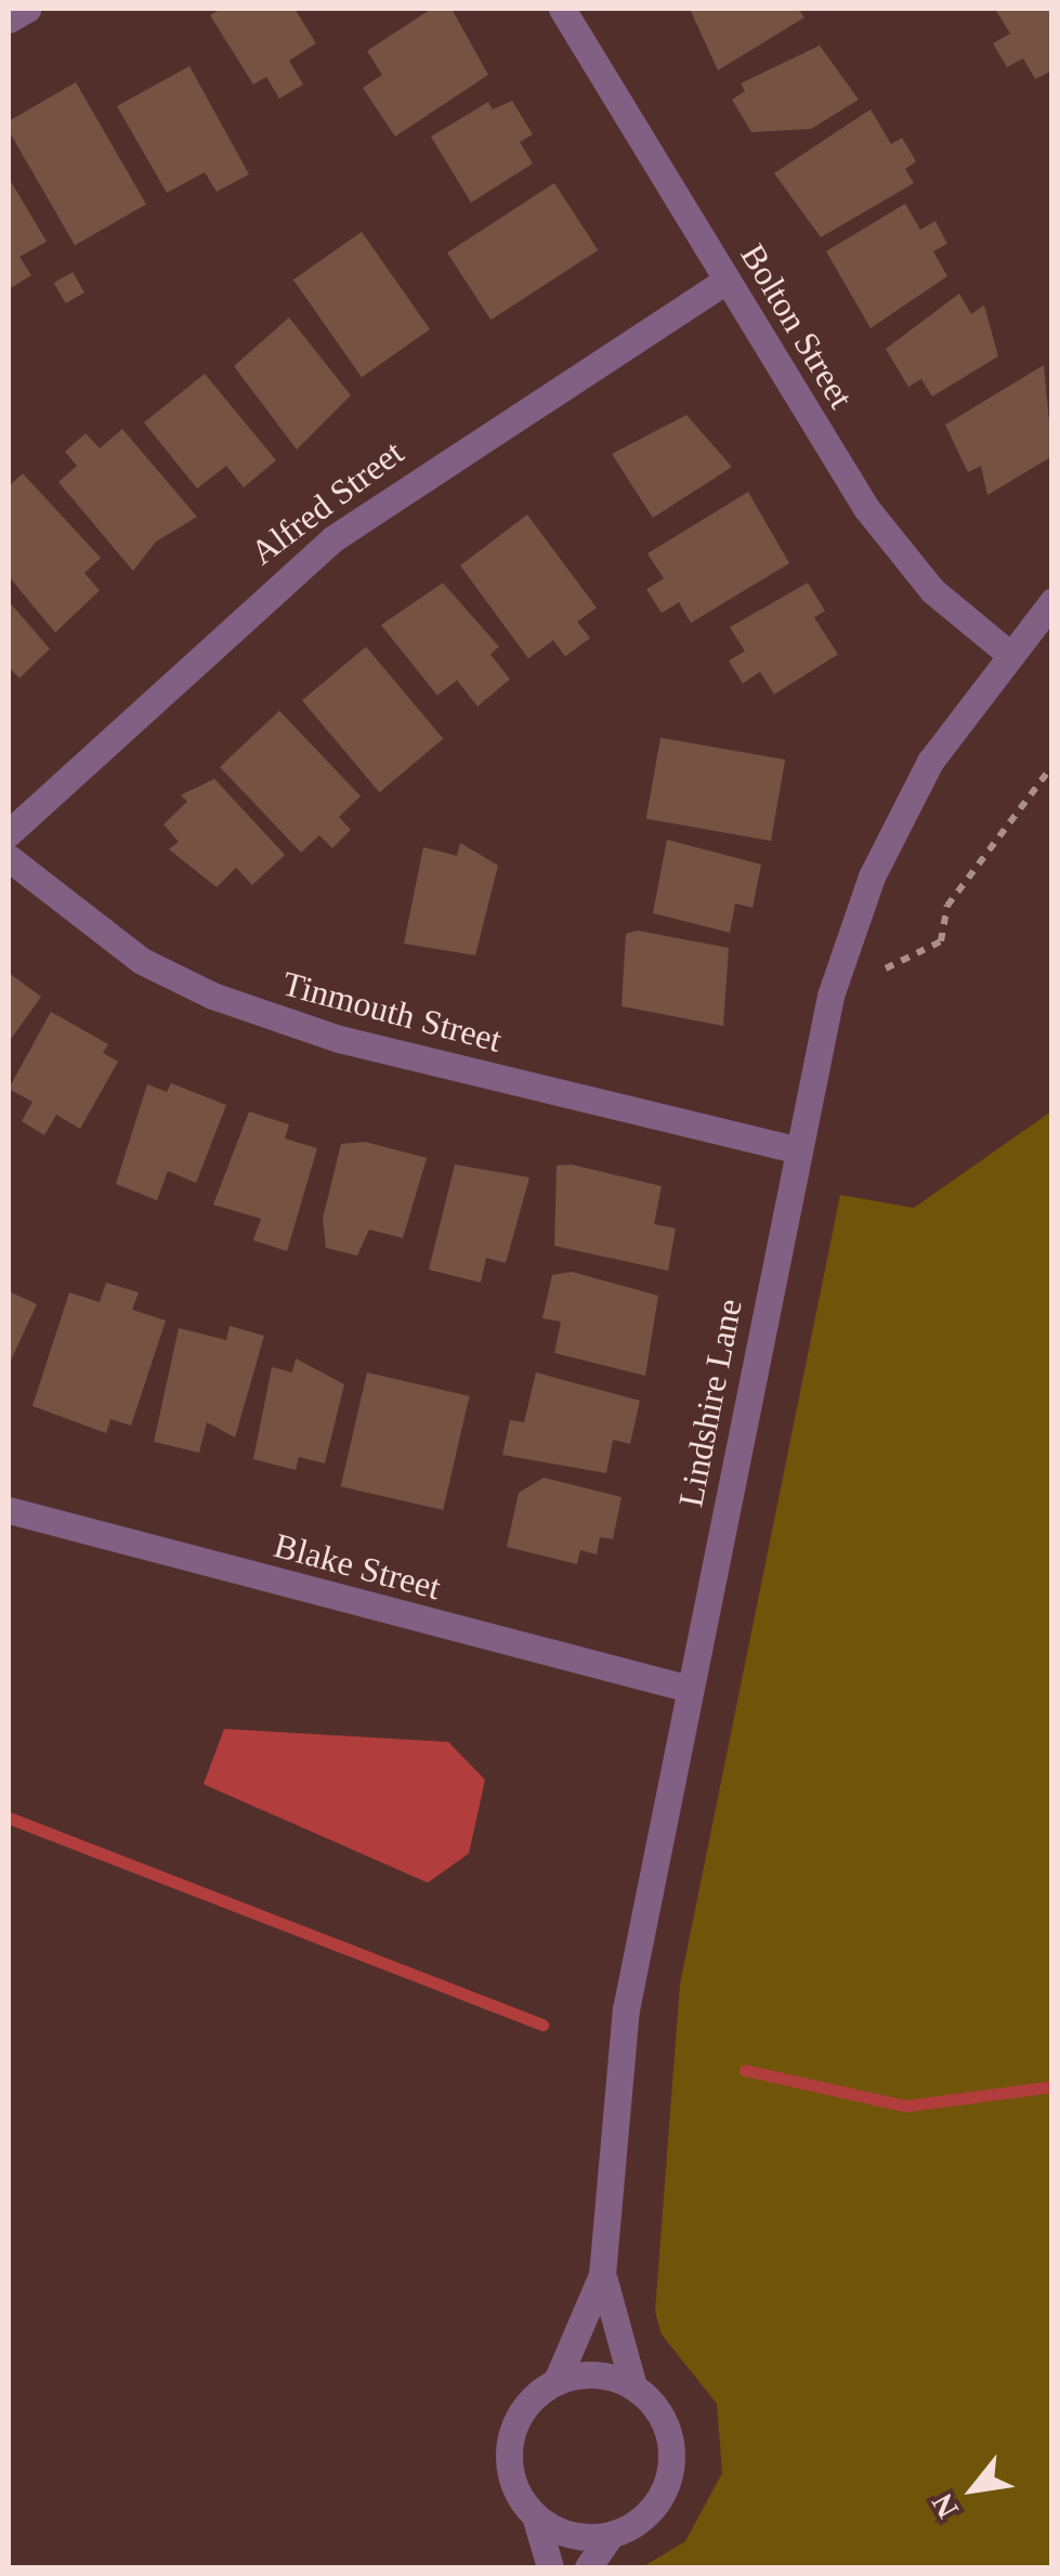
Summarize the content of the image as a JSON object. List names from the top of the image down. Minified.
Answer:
{"streets":{"street":["Bolton Street","Alfred Street","Tinmouth Street","Lindshire Lane","Blake Street"]},"crossings":[["Bolton Street","Alfred Street"],["Bolton Street","Lindshire Lane"],["Tinmouth Street","Lindshire Lane"],["Lindshire Lane","Blake Street"]],"north":"bottom left"}
